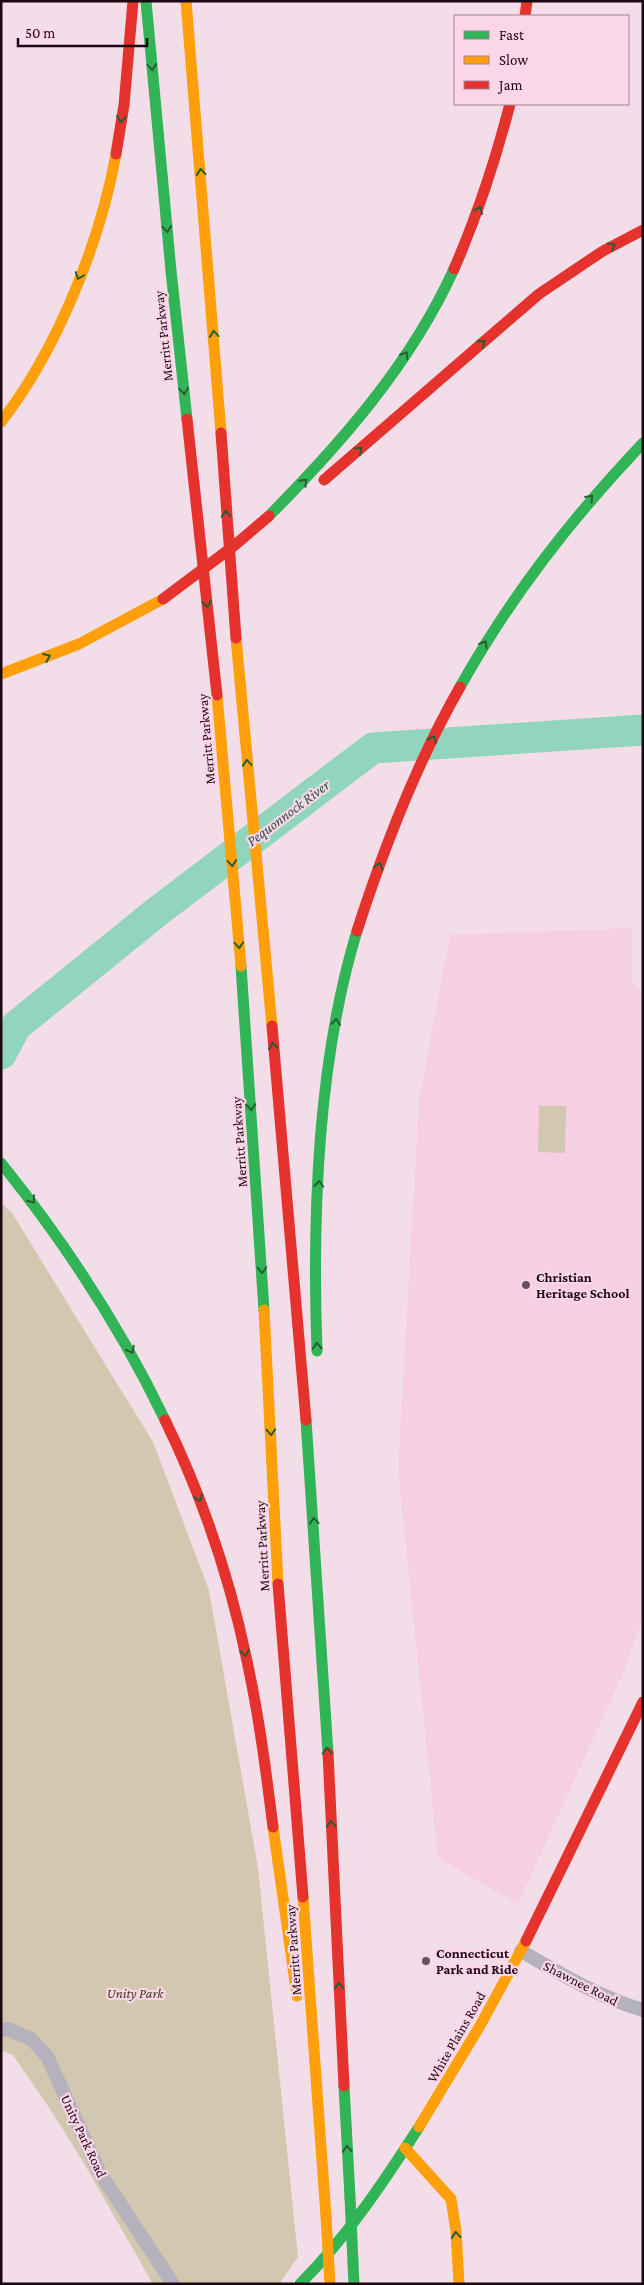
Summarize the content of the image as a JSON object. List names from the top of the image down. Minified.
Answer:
{"streets":{"main road":["Merritt Parkway","White Plains Road"],"street":["Shawnee Road","Unity Park Road"]},"crossings":[["Shawnee Road","White Plains Road"]],"water":["Pequonnock River"],"parks":["Unity Park"],"places":["Christian Heritage School","Connecticut Park and Ride"],"legend":["Fast","Slow","Jam"],"scale_bar":"50 m"}
